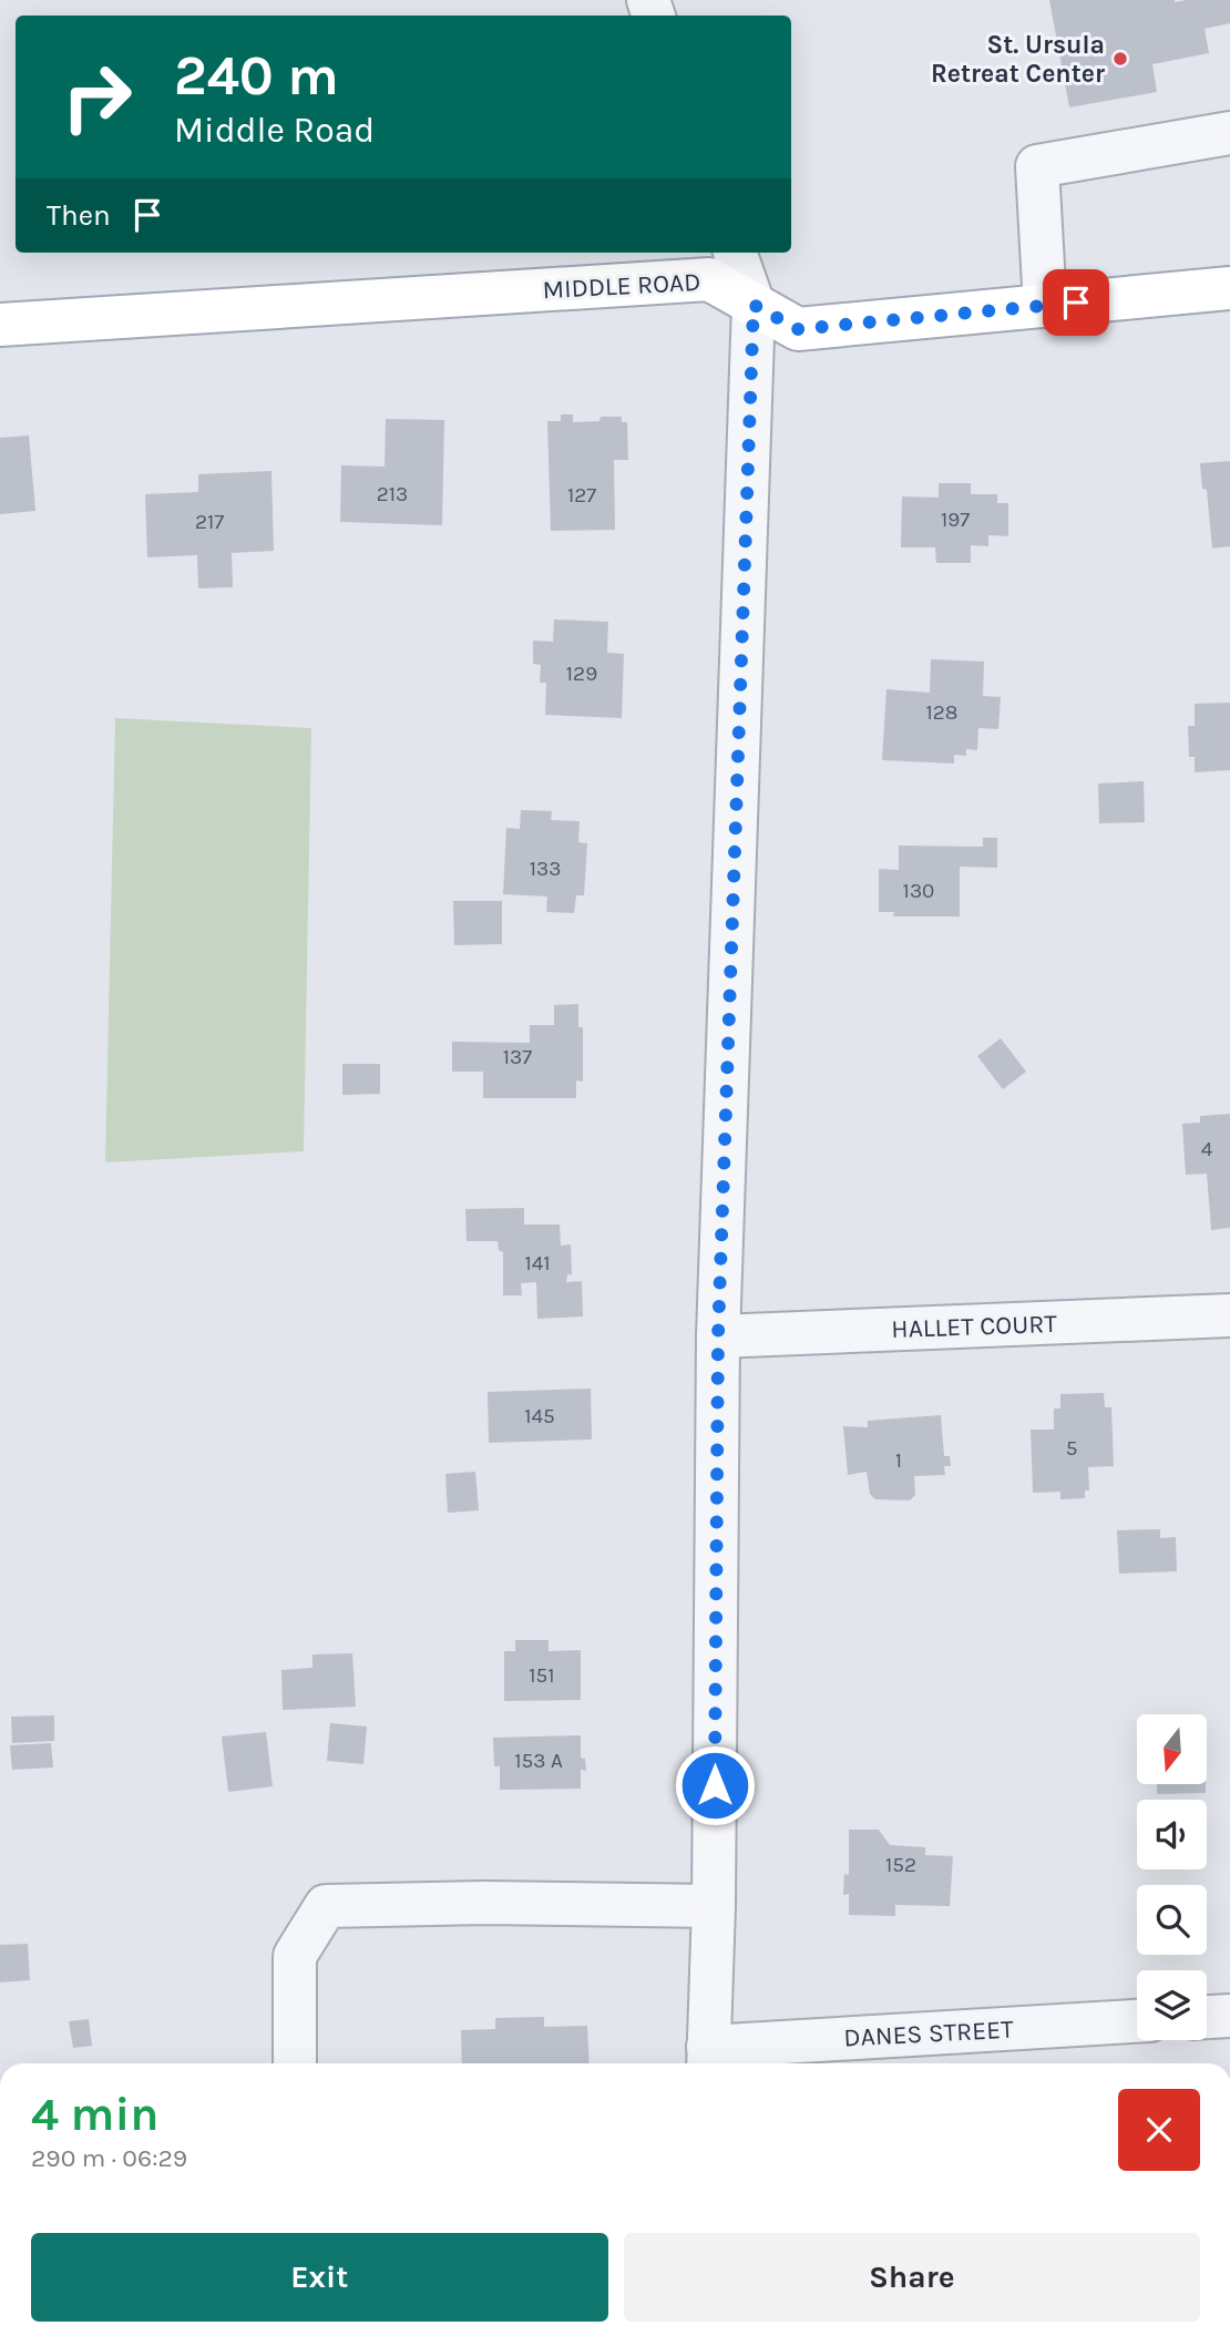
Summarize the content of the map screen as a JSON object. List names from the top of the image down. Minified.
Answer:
{"streets":{"main road":["MIDDLE ROAD"],"street":["HALLET COURT","DANES STREET"]},"places":["St. Ursula Retreat Center"],"house_numbers":["213","127","197","217","129","128","133","130","137","4","141","145","5","1","151","153 A","152"],"north":"bottom","page":{"turn":["240 m","Middle Road"],"then":"Then","heading":["4 min","290 m · 06:29"],"buttons":["Exit","Share"]}}
